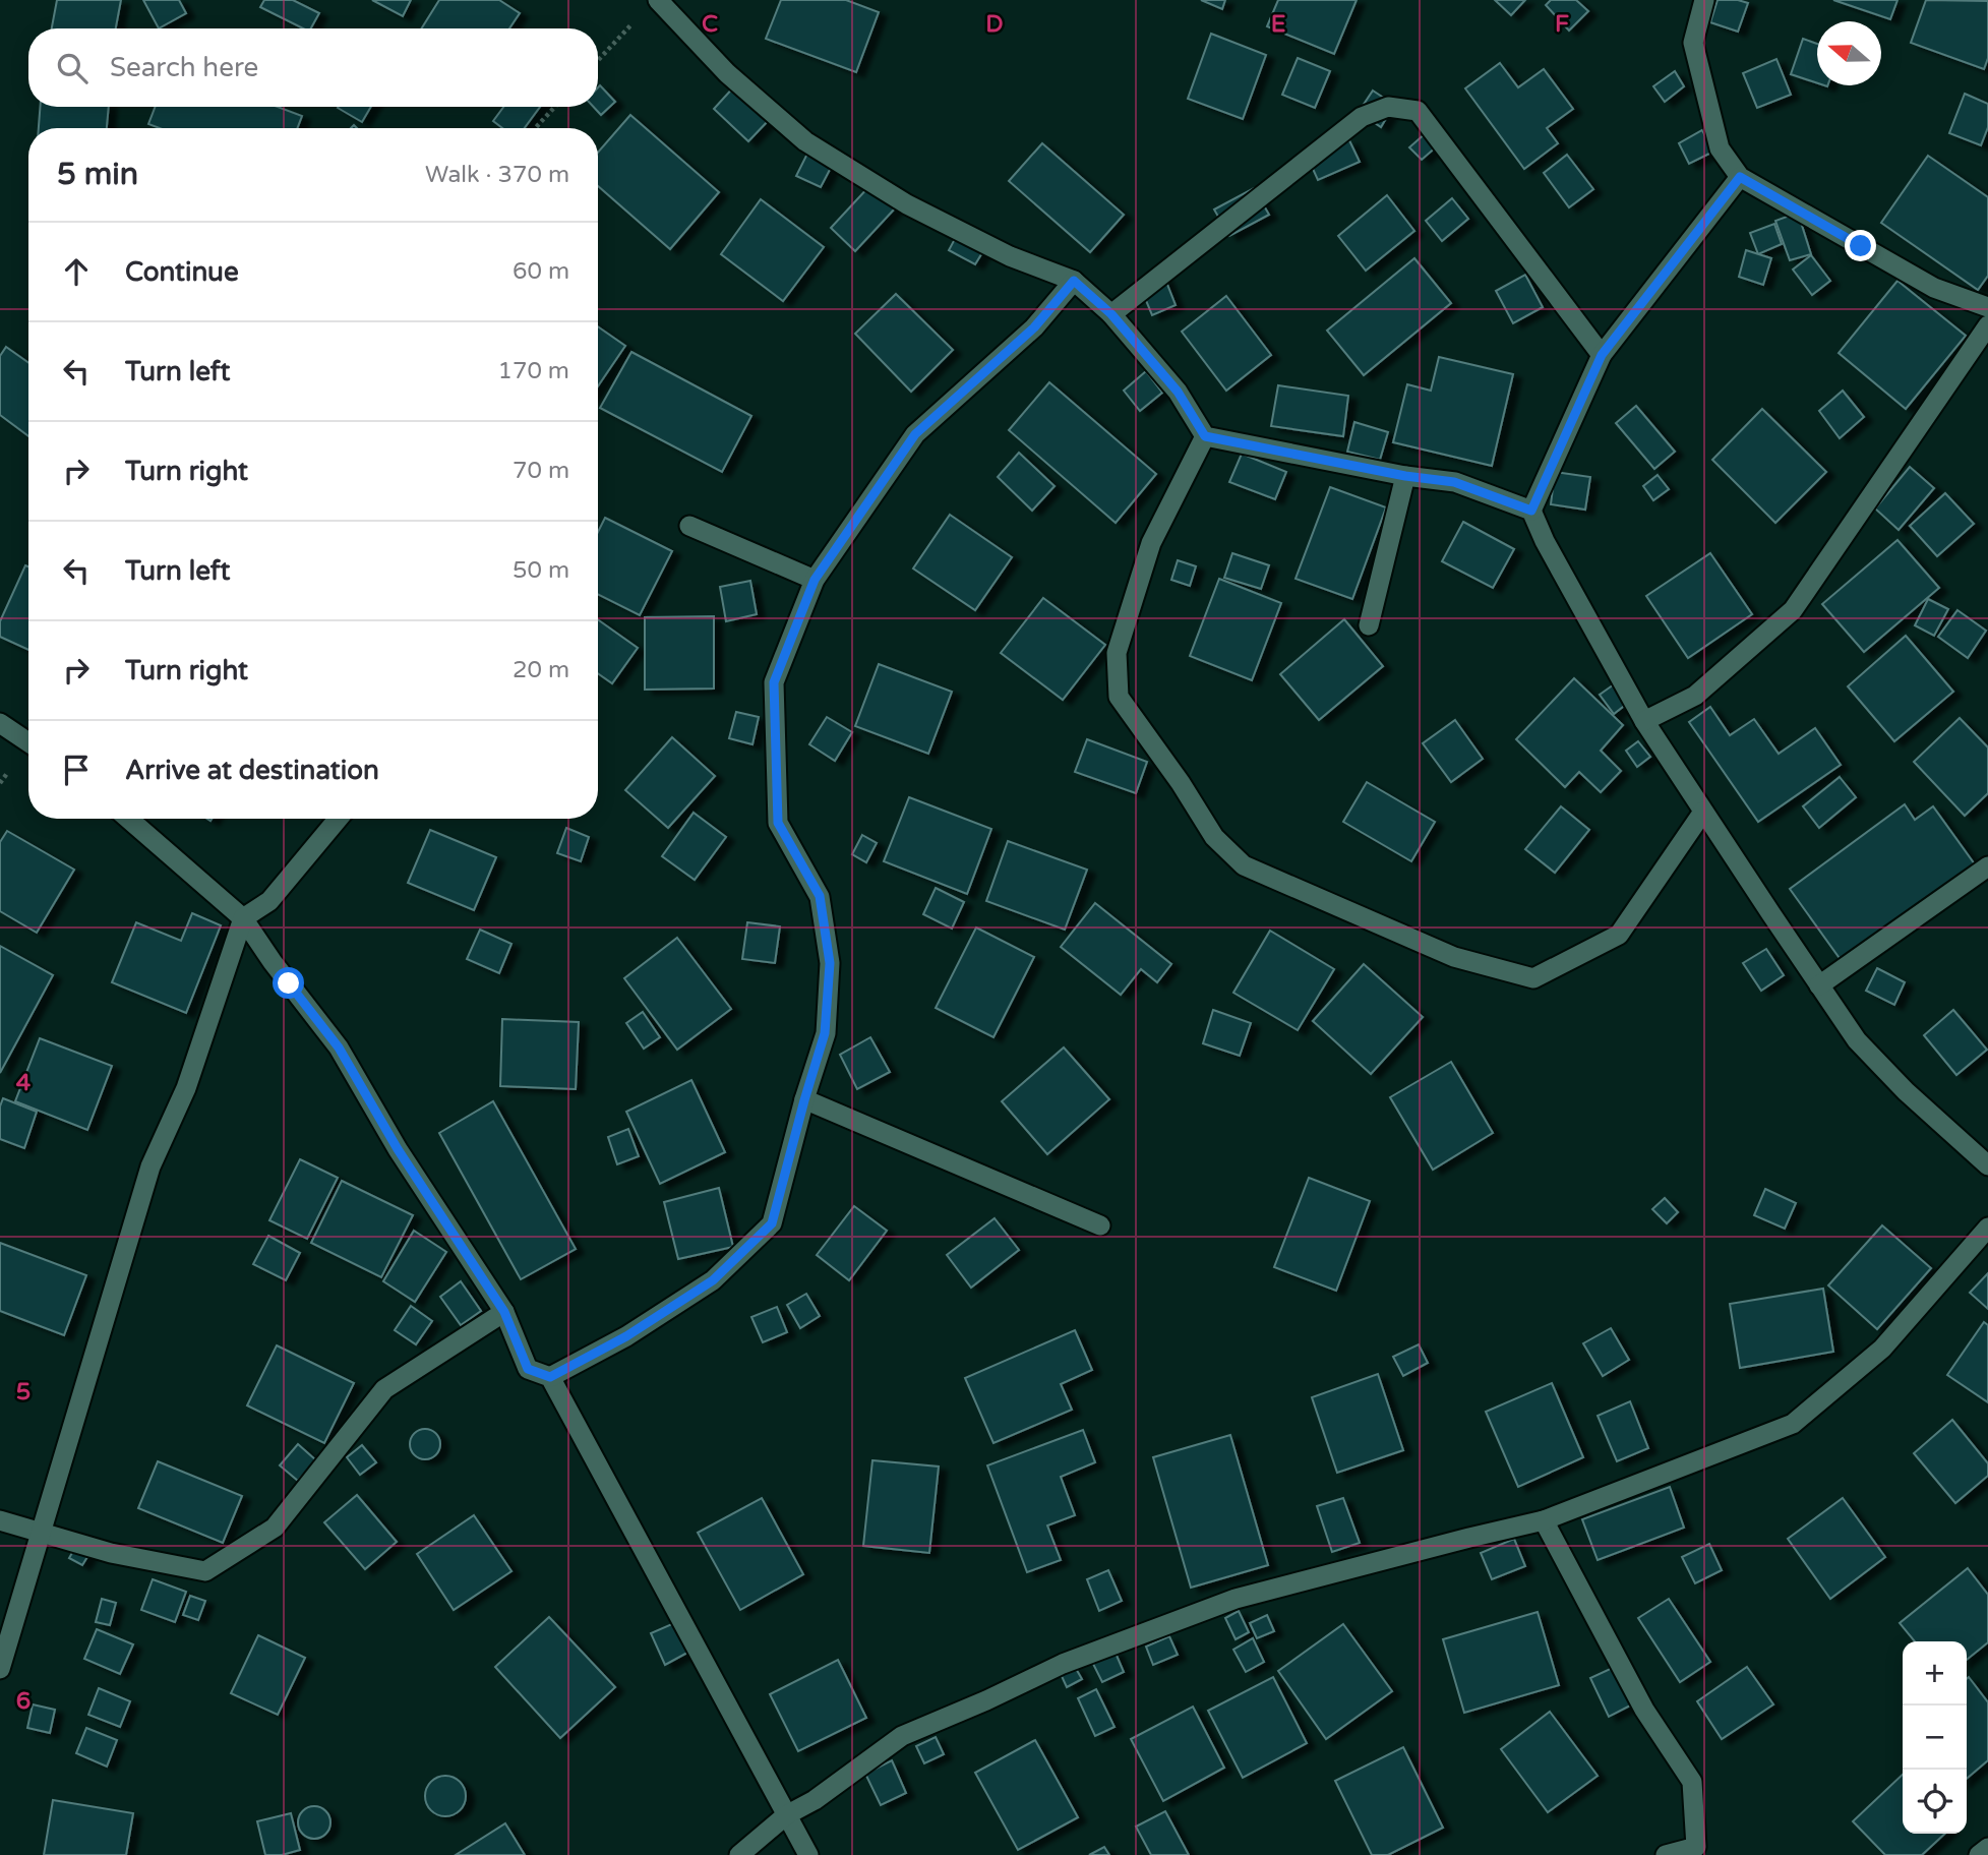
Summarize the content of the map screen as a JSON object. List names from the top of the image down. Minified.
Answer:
{"north":"left","page":{"search":"Search here","heading":["5 min","Walk · 370 m"],"list":[["Continue","60 m"],["Turn left","170 m"],["Turn right","70 m"],["Turn left","50 m"],["Turn right","20 m"],"Arrive at destination"],"map_buttons":["+","−"]},"grid":{"columns":["C","D","E","F"],"rows":["4","5","6"]}}
